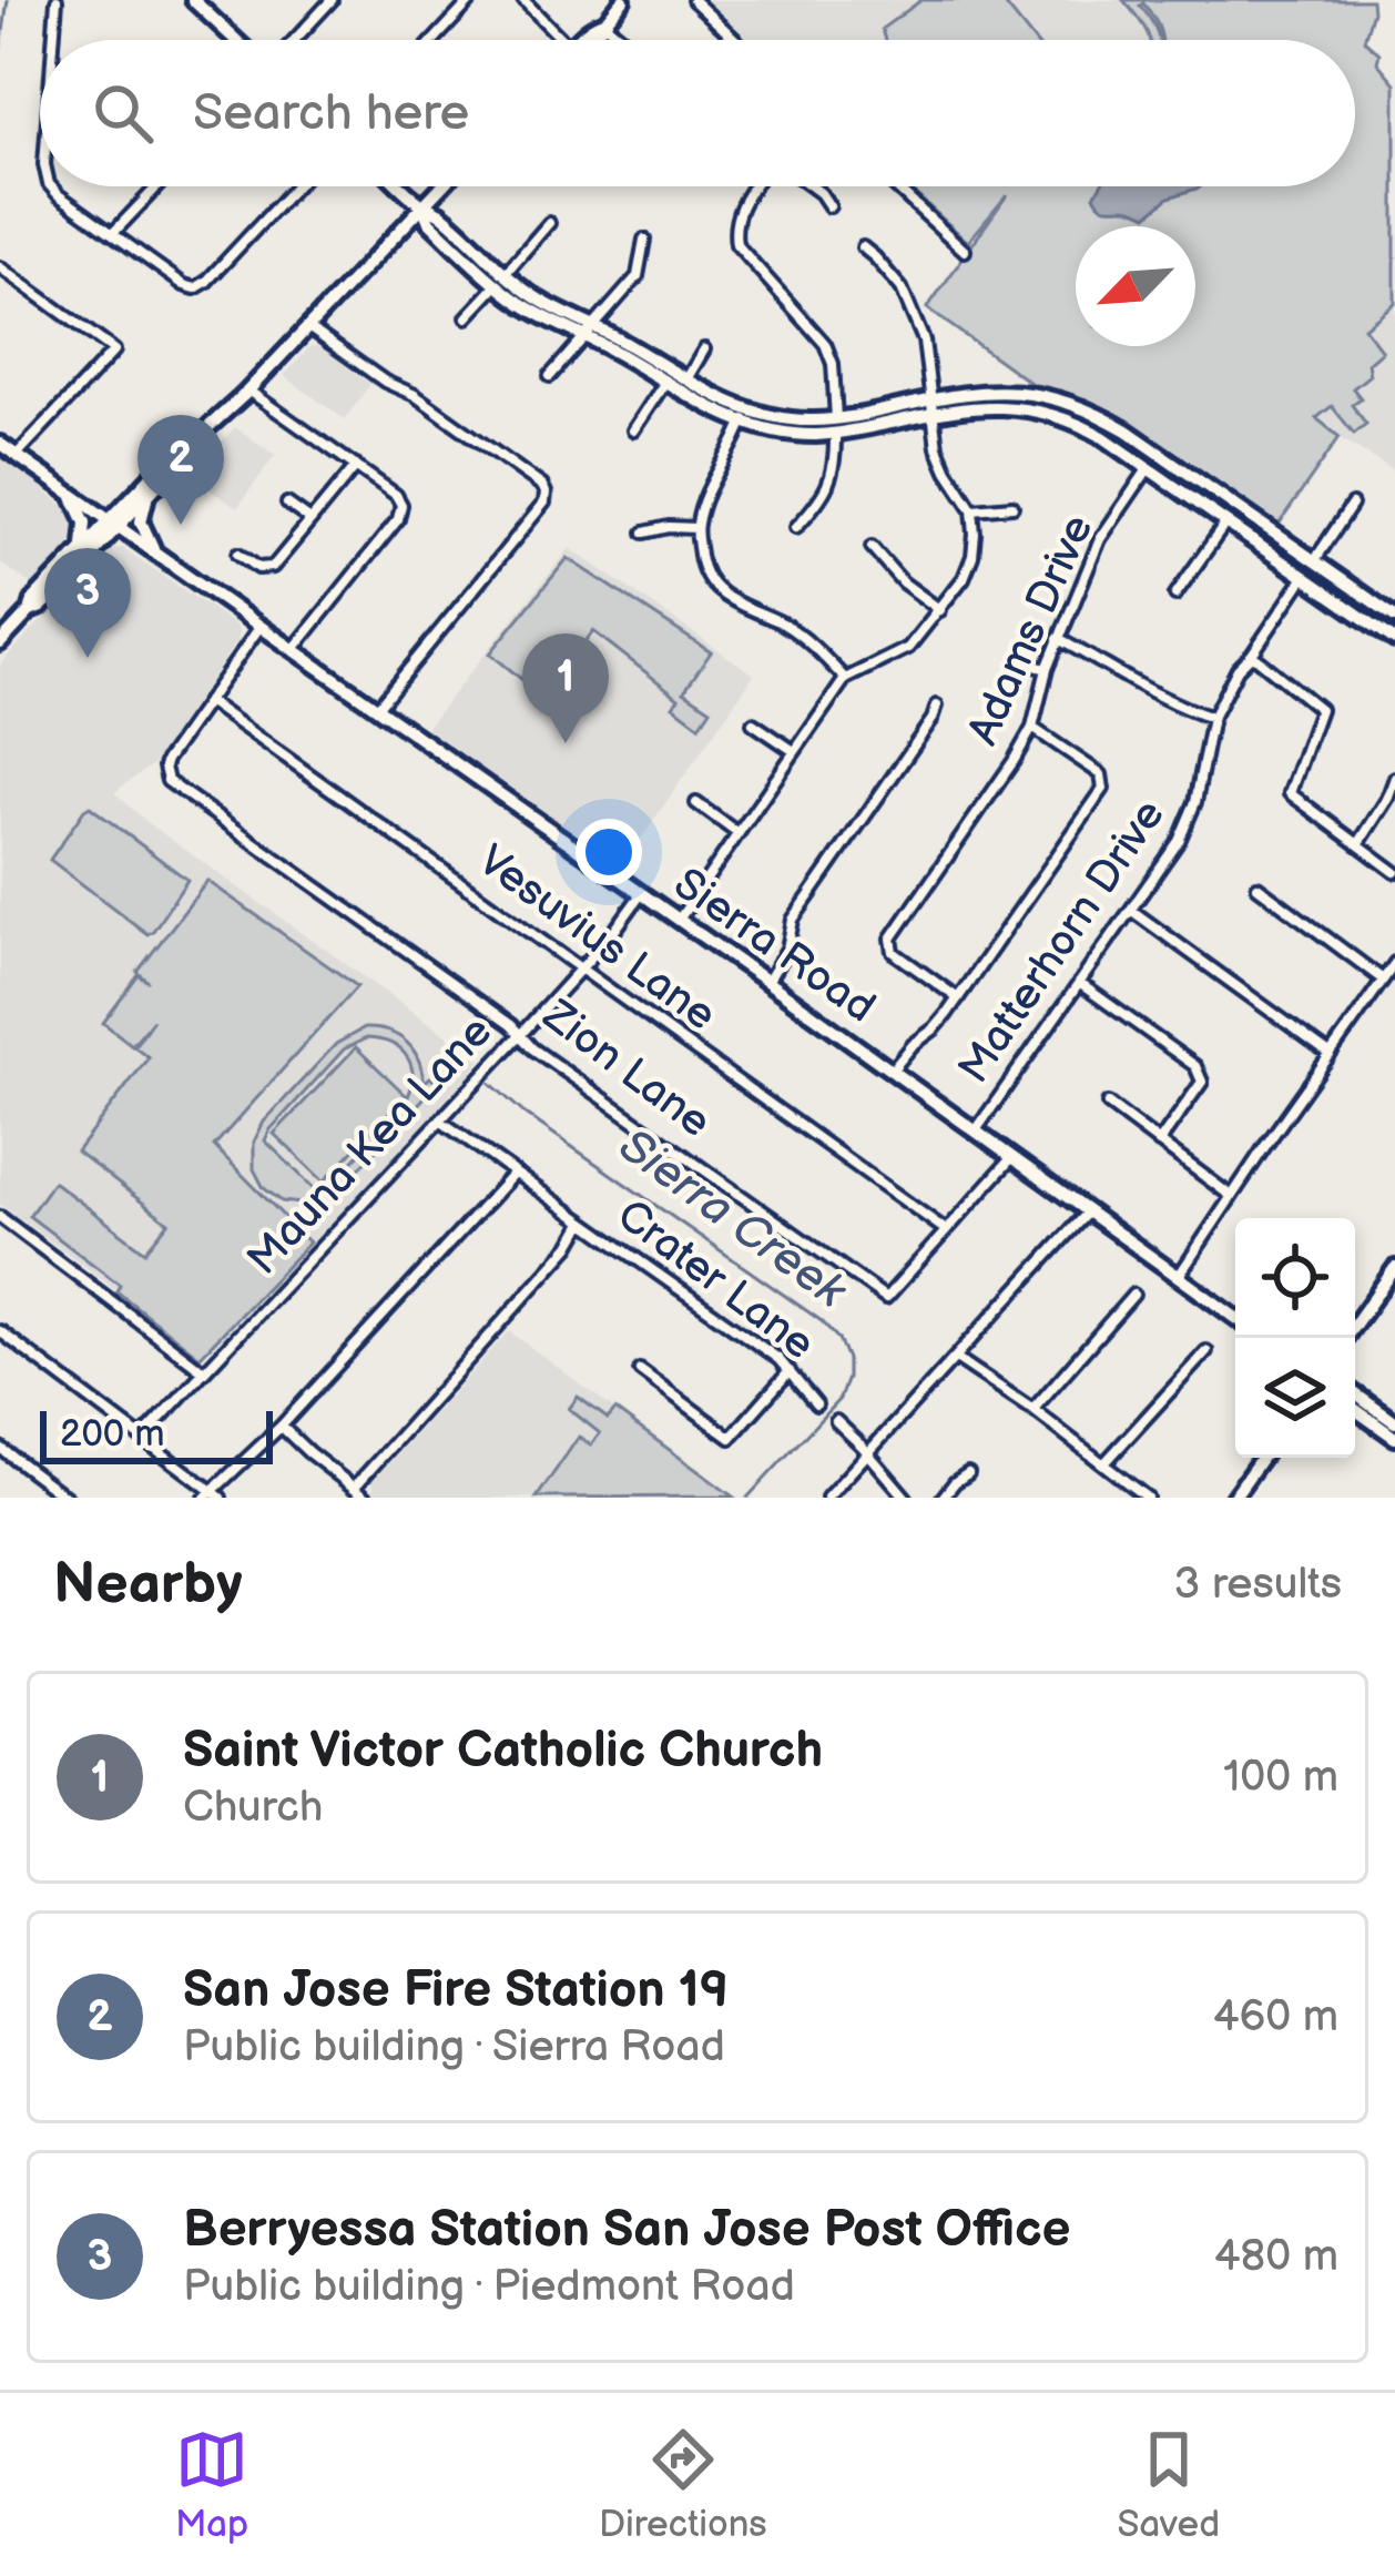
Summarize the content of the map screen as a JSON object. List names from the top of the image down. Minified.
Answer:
{"streets":{"main road":["Sierra Road"],"street":["Adams Drive","Vesuvius Lane","Matterhorn Drive","Zion Lane","Mauna Kea Lane","Crater Lane"]},"crossings":[["Vesuvius Lane","Zion Lane"],["Vesuvius Lane","Mauna Kea Lane"],["Matterhorn Drive","Sierra Road"],["Sierra Road","Zion Lane"],["Sierra Road","Mauna Kea Lane"],["Zion Lane","Mauna Kea Lane"],["Mauna Kea Lane","Crater Lane"]],"water":["Sierra Creek"],"scale_bar":"200 m","north":"bottom left","page":{"search":"Search here","pins":["2","3","1"],"scale":"200 m","heading":["Nearby","3 results"],"list":[{"mark":"1","name":"Saint Victor Catholic Church","note":"Church","value":"100 m"},{"mark":"2","name":"San Jose Fire Station 19","note":"Public building · Sierra Road","value":"460 m"},{"mark":"3","name":"Berryessa Station San Jose Post Office","note":"Public building · Piedmont Road","value":"480 m"}],"nav":["Map","Directions","Saved"]}}
